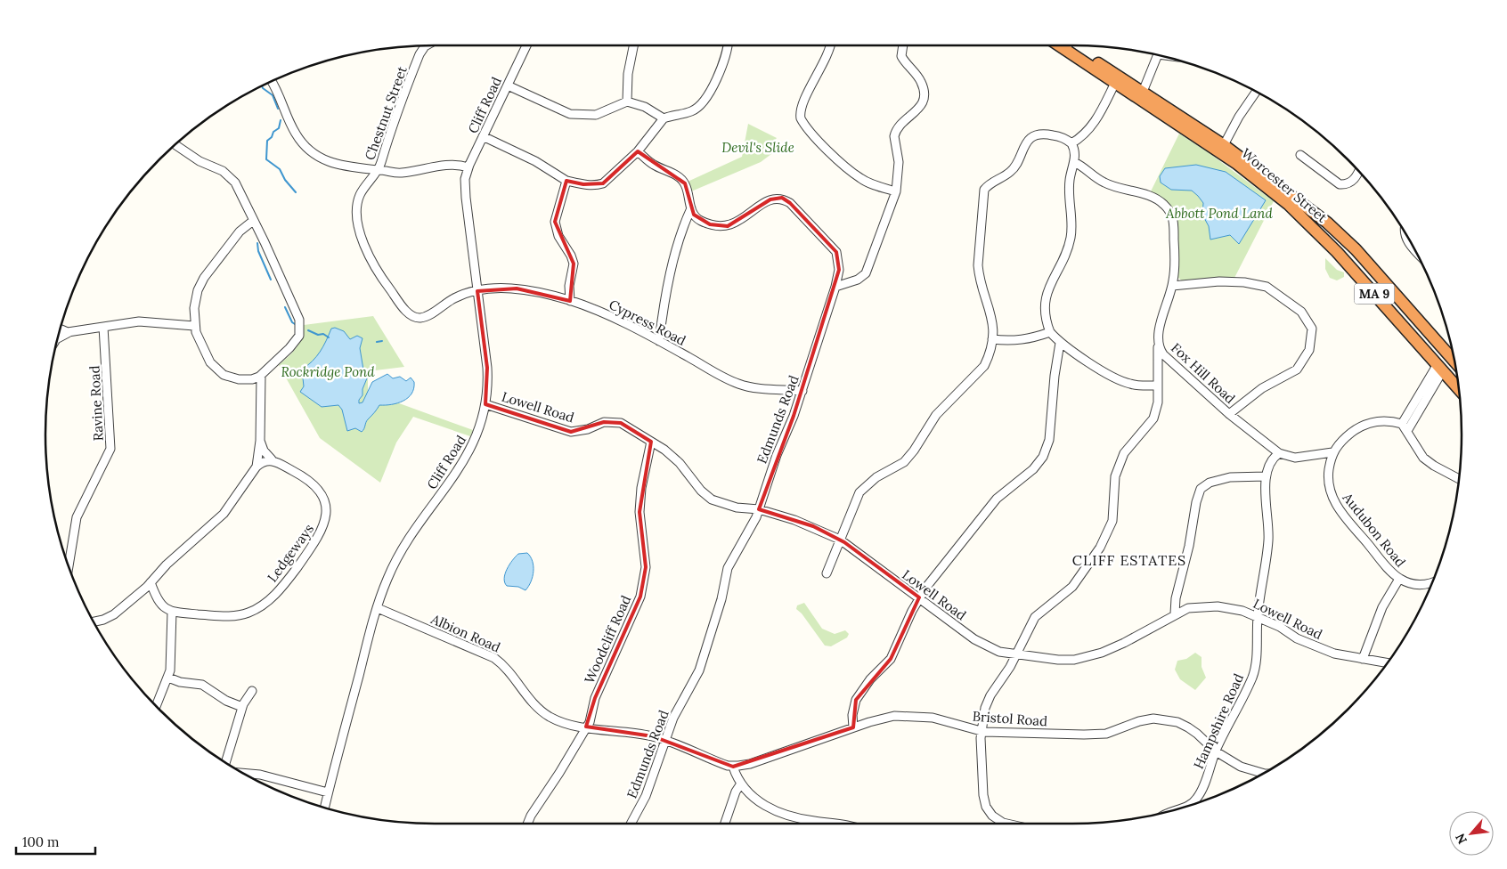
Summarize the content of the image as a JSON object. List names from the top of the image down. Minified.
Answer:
{"streets":{"highway":["Worcester Street","MA 9"],"street":["Cliff Road","Chestnut Street","Cypress Road","Fox Hill Road","Ravine Road","Lowell Road","Edmunds Road","Audubon Road","Ledgeways","Albion Road","Woodcliff Road","Bristol Road","Hampshire Road"]},"crossings":[["Cliff Road","Chestnut Street"],["Cliff Road","Cypress Road"],["Cliff Road","Lowell Road"],["Cliff Road","Albion Road"],["Chestnut Street","Cypress Road"],["Cypress Road","Edmunds Road"],["Fox Hill Road","Audubon Road"],["Fox Hill Road","Hampshire Road"],["Lowell Road","Edmunds Road"],["Lowell Road","Woodcliff Road"],["Lowell Road","Hampshire Road"],["Edmunds Road","Albion Road"],["Albion Road","Woodcliff Road"],["Albion Road","Bristol Road"],["Bristol Road","Hampshire Road"]],"districts":["CLIFF ESTATES"],"parks":["Devil's Slide","Abbott Pond Land","Rockridge Pond"],"scale_bar":"100 m","north":"bottom left"}
